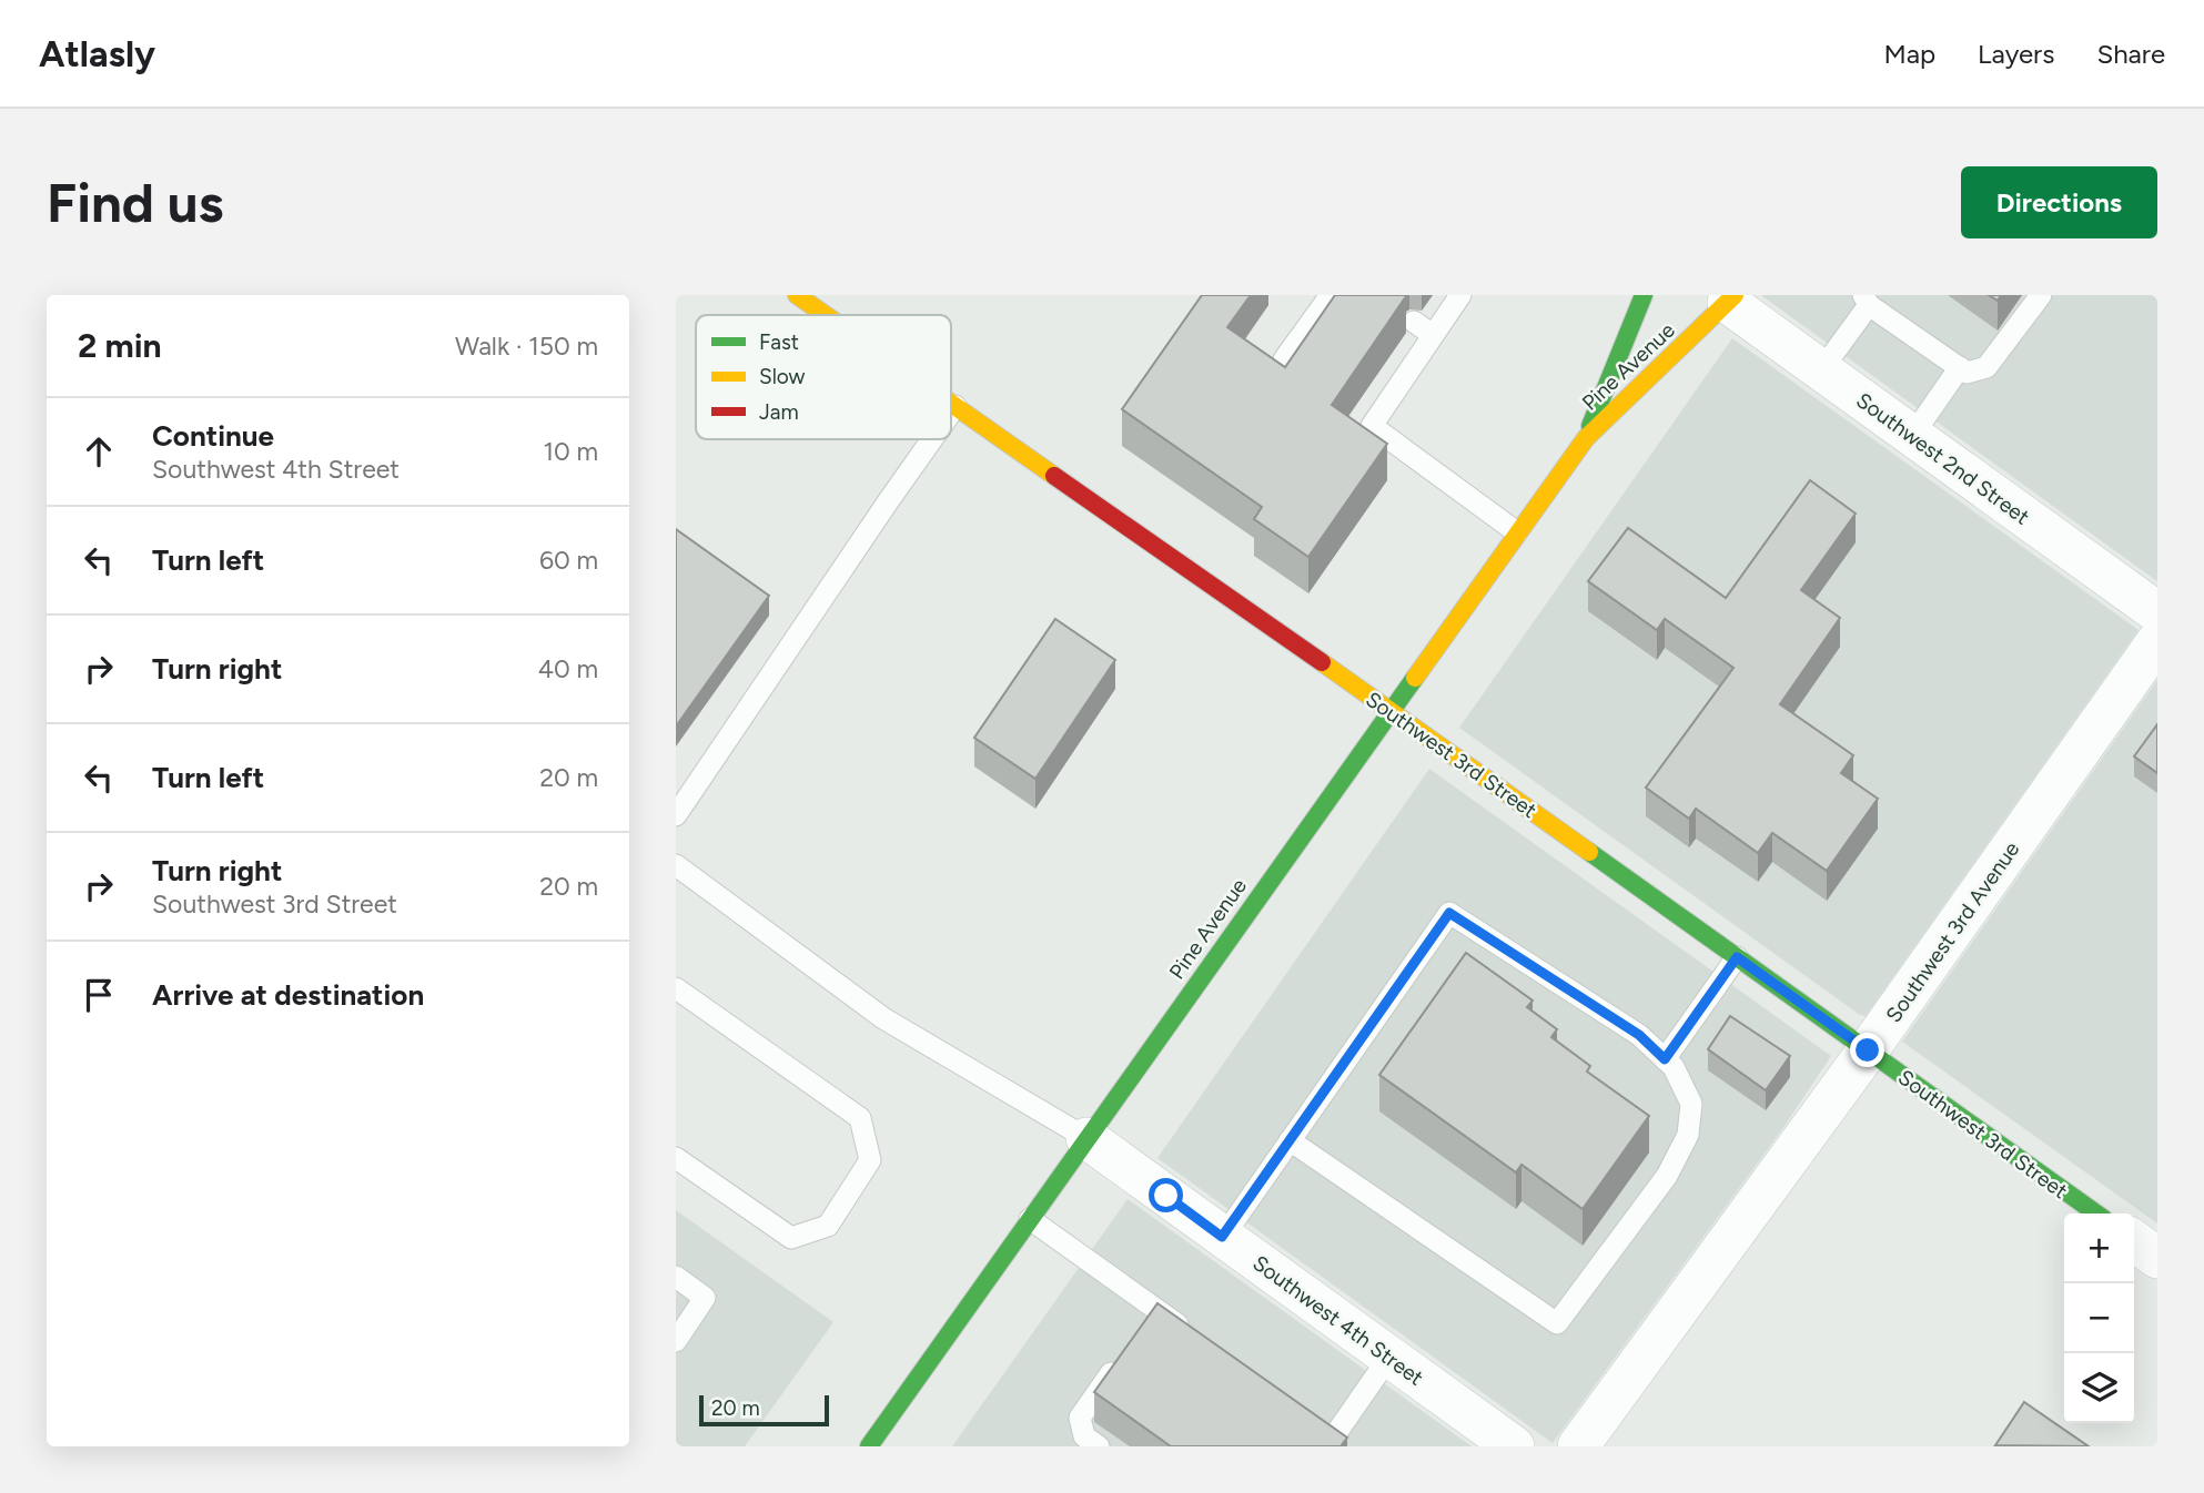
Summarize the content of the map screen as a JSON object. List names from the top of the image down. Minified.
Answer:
{"streets":{"main road":["Pine Avenue","Southwest 3rd Street"],"street":["Southwest 2nd Street","Southwest 3rd Avenue","Southwest 4th Street"]},"crossings":[["Pine Avenue","Southwest 2nd Street"],["Pine Avenue","Southwest 3rd Street"],["Pine Avenue","Southwest 4th Street"],["Southwest 3rd Street","Southwest 3rd Avenue"]],"legend":["Fast","Slow","Jam"],"scale_bar":"20 m","page":{"header":"Atlasly","nav":["Map","Layers","Share"],"buttons":"Directions","title":"Find us","heading":["2 min","Walk · 150 m"],"list":[["Continue","Southwest 4th Street","10 m"],["Turn left","60 m"],["Turn right","40 m"],["Turn left","20 m"],["Turn right","Southwest 3rd Street","20 m"],"Arrive at destination"],"map_buttons":["+","−"],"scale":"20 m"}}
